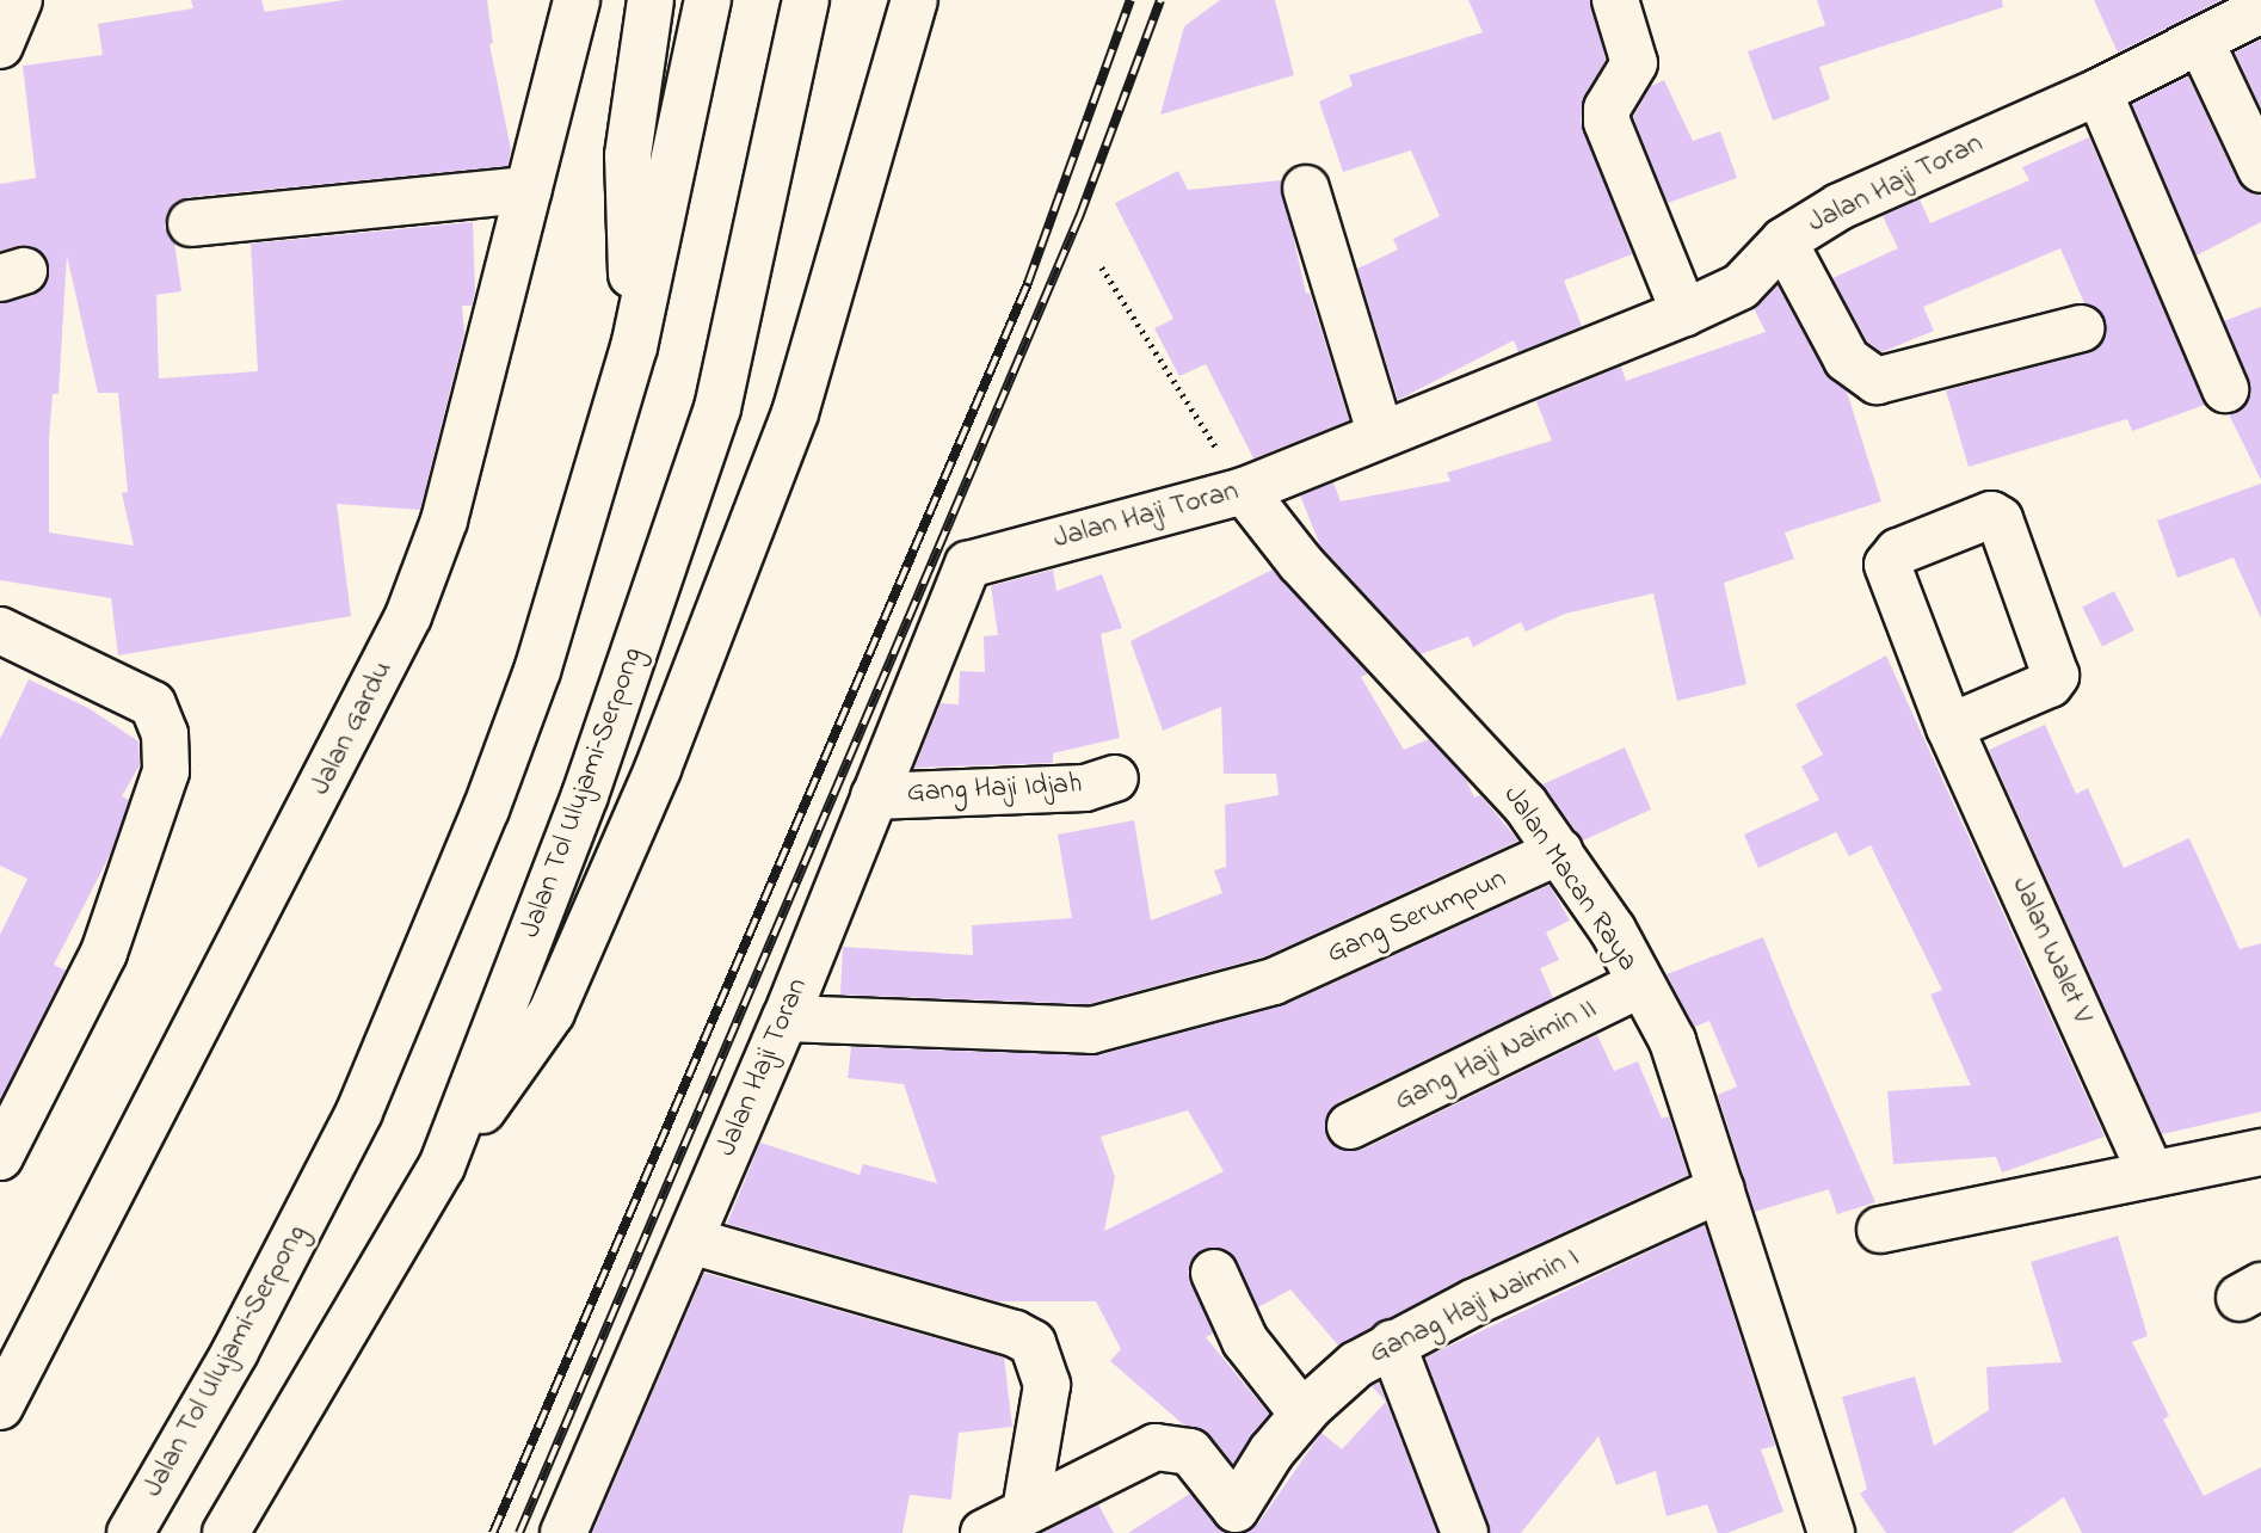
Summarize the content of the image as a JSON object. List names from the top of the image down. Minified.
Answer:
{"streets":{"main road":["Jalan Haji Toran","Jalan Gardu","Gang Haji Idjah","Jalan Tol Ulujami–Serpong","Jalan Macan Raya","Gang Serumpun","Jalan Walet V","Gang Haji Naimin II","Ganag Haji Naimin I"]},"crossings":[["Jalan Haji Toran","Gang Haji Idjah"],["Jalan Haji Toran","Jalan Macan Raya"],["Jalan Haji Toran","Gang Serumpun"],["Jalan Macan Raya","Gang Serumpun"],["Jalan Macan Raya","Gang Haji Naimin II"],["Jalan Macan Raya","Ganag Haji Naimin I"]]}
